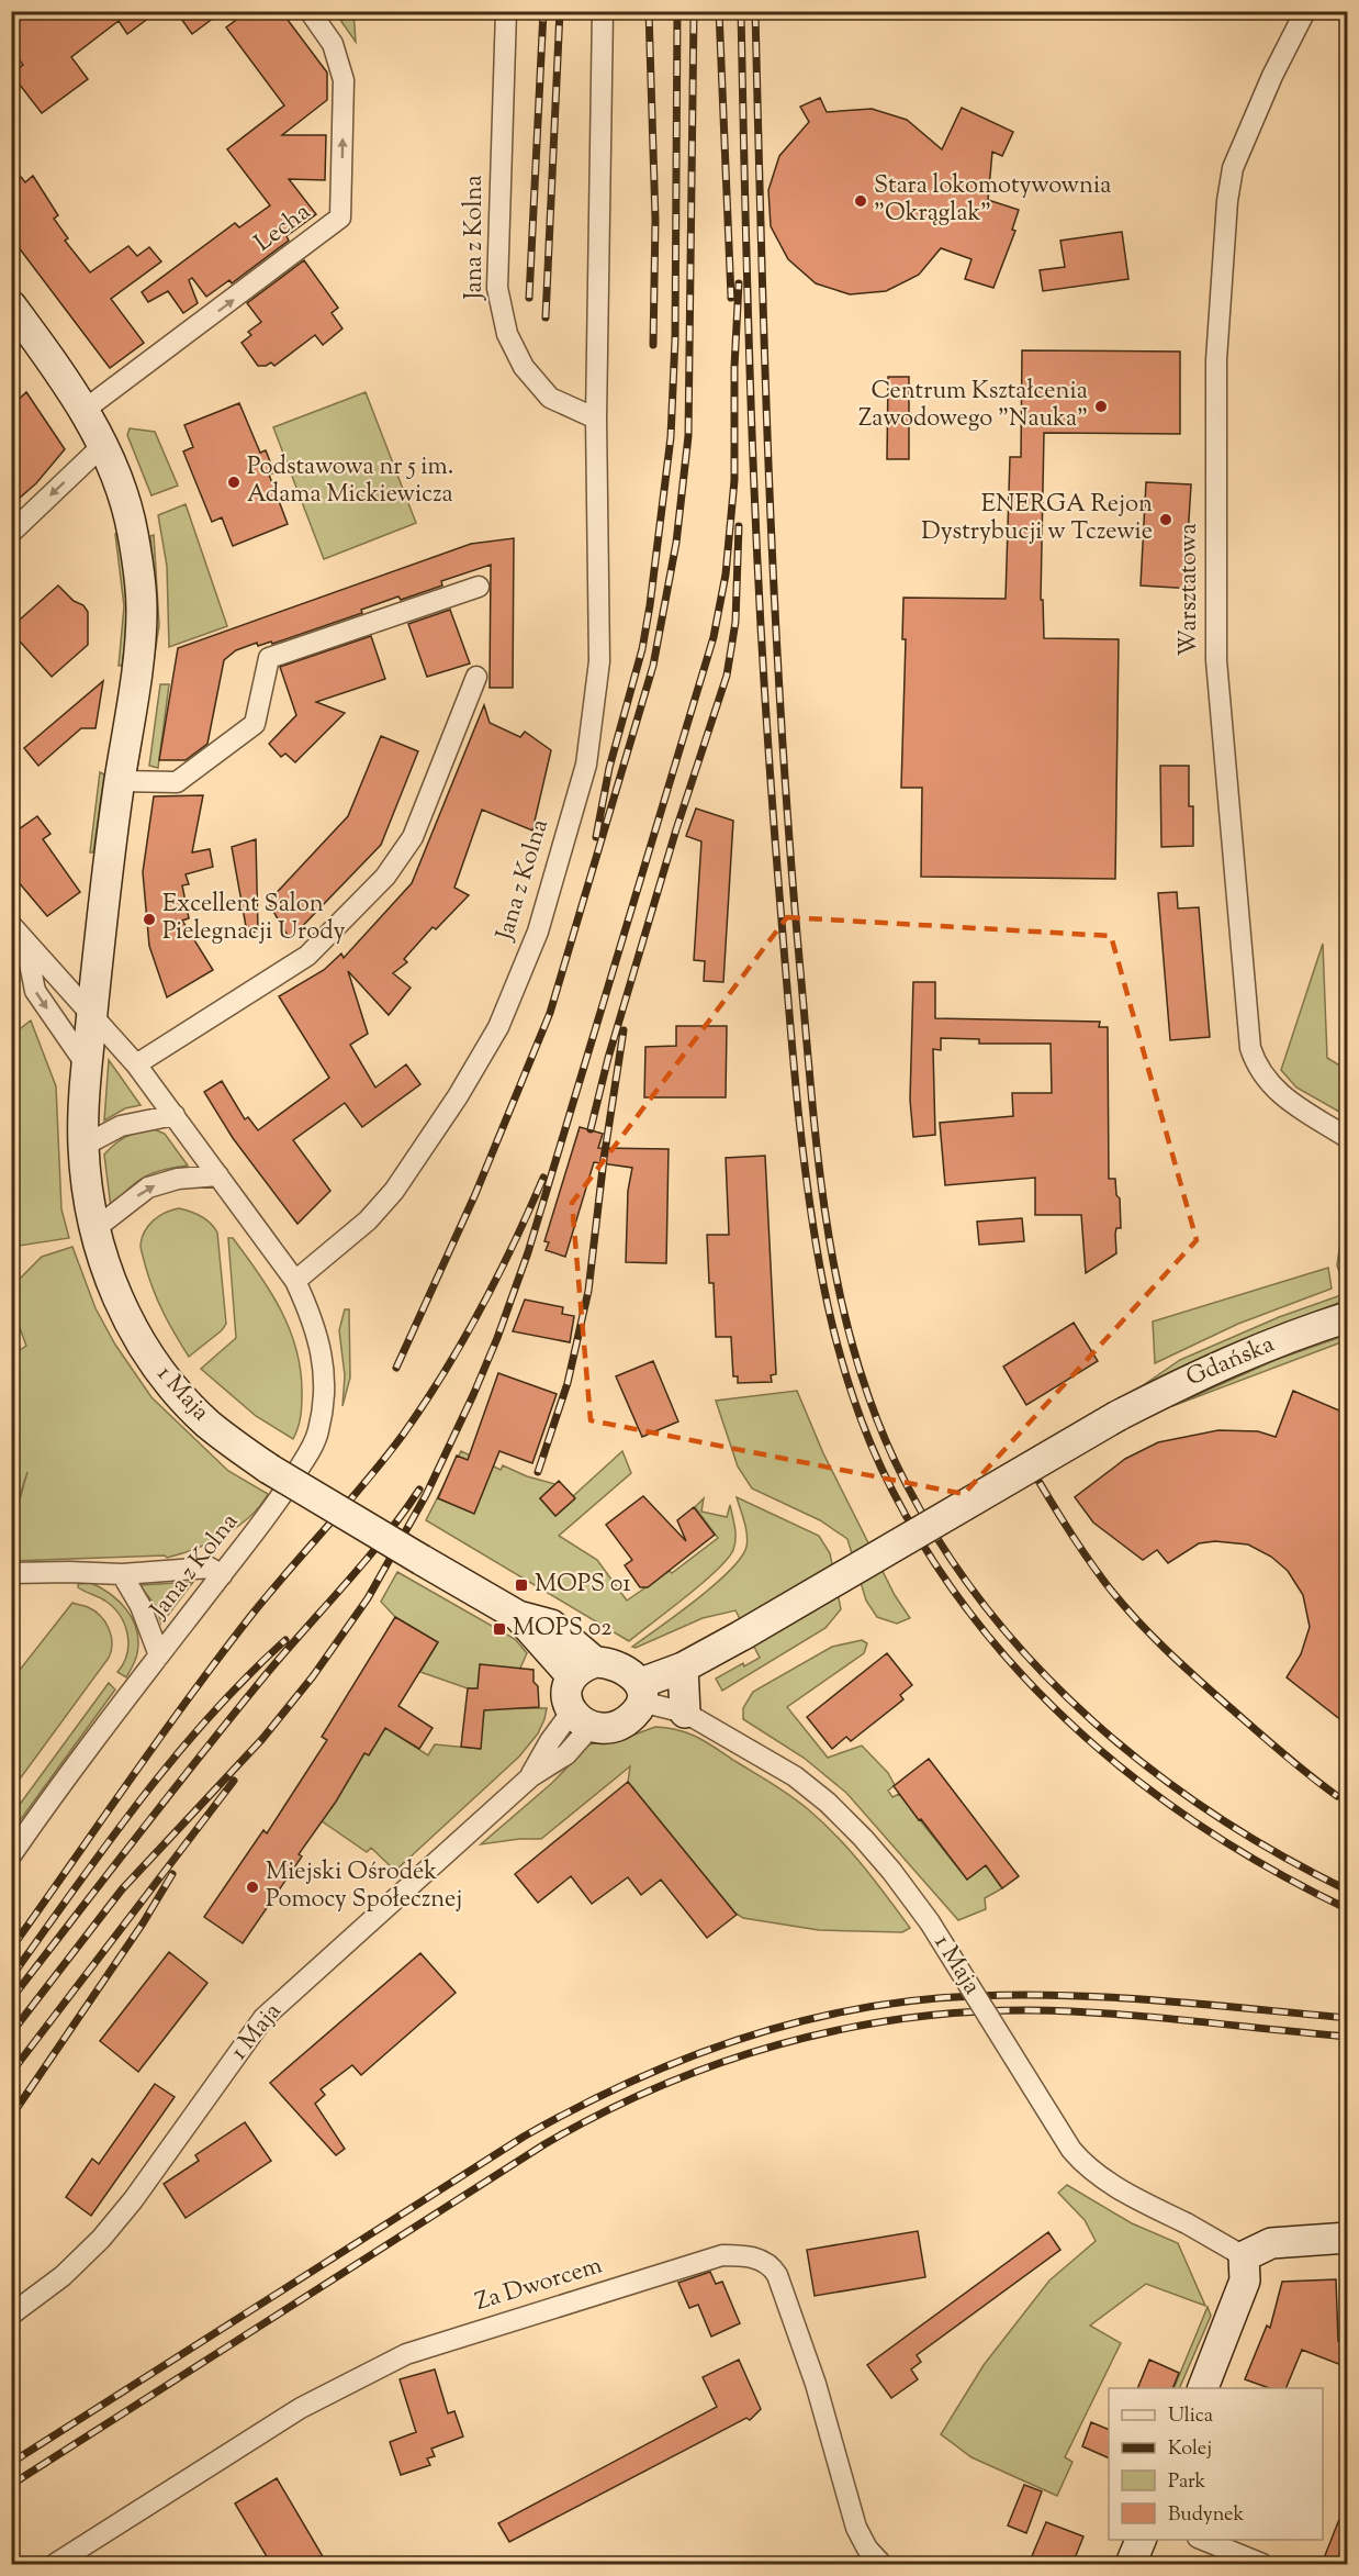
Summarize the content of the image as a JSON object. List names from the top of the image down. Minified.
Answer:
{"streets":{"street":["Lecha","Jana z Kolna","Warsztatowa","Gdańska","1 Maja","Za Dworcem"]},"crossings":[["Lecha","1 Maja"],["Jana z Kolna","1 Maja"]],"one_way":["Lecha"],"places":{"other":["Stara lokomotywownia \"Okrąglak\"","Centrum Kształcenia Zawodowego \"Nauka\"","Podstawowa nr 5 im. Adama Mickiewicza","ENERGA Rejon Dystrybucji w Tczewie","Excellent Salon Pielegnacji Urody","Miejski Ośrodek Pomocy Społecznej"],"transit":["MOPS 01","MOPS 02"]},"legend":["Ulica","Kolej","Park","Budynek"]}
